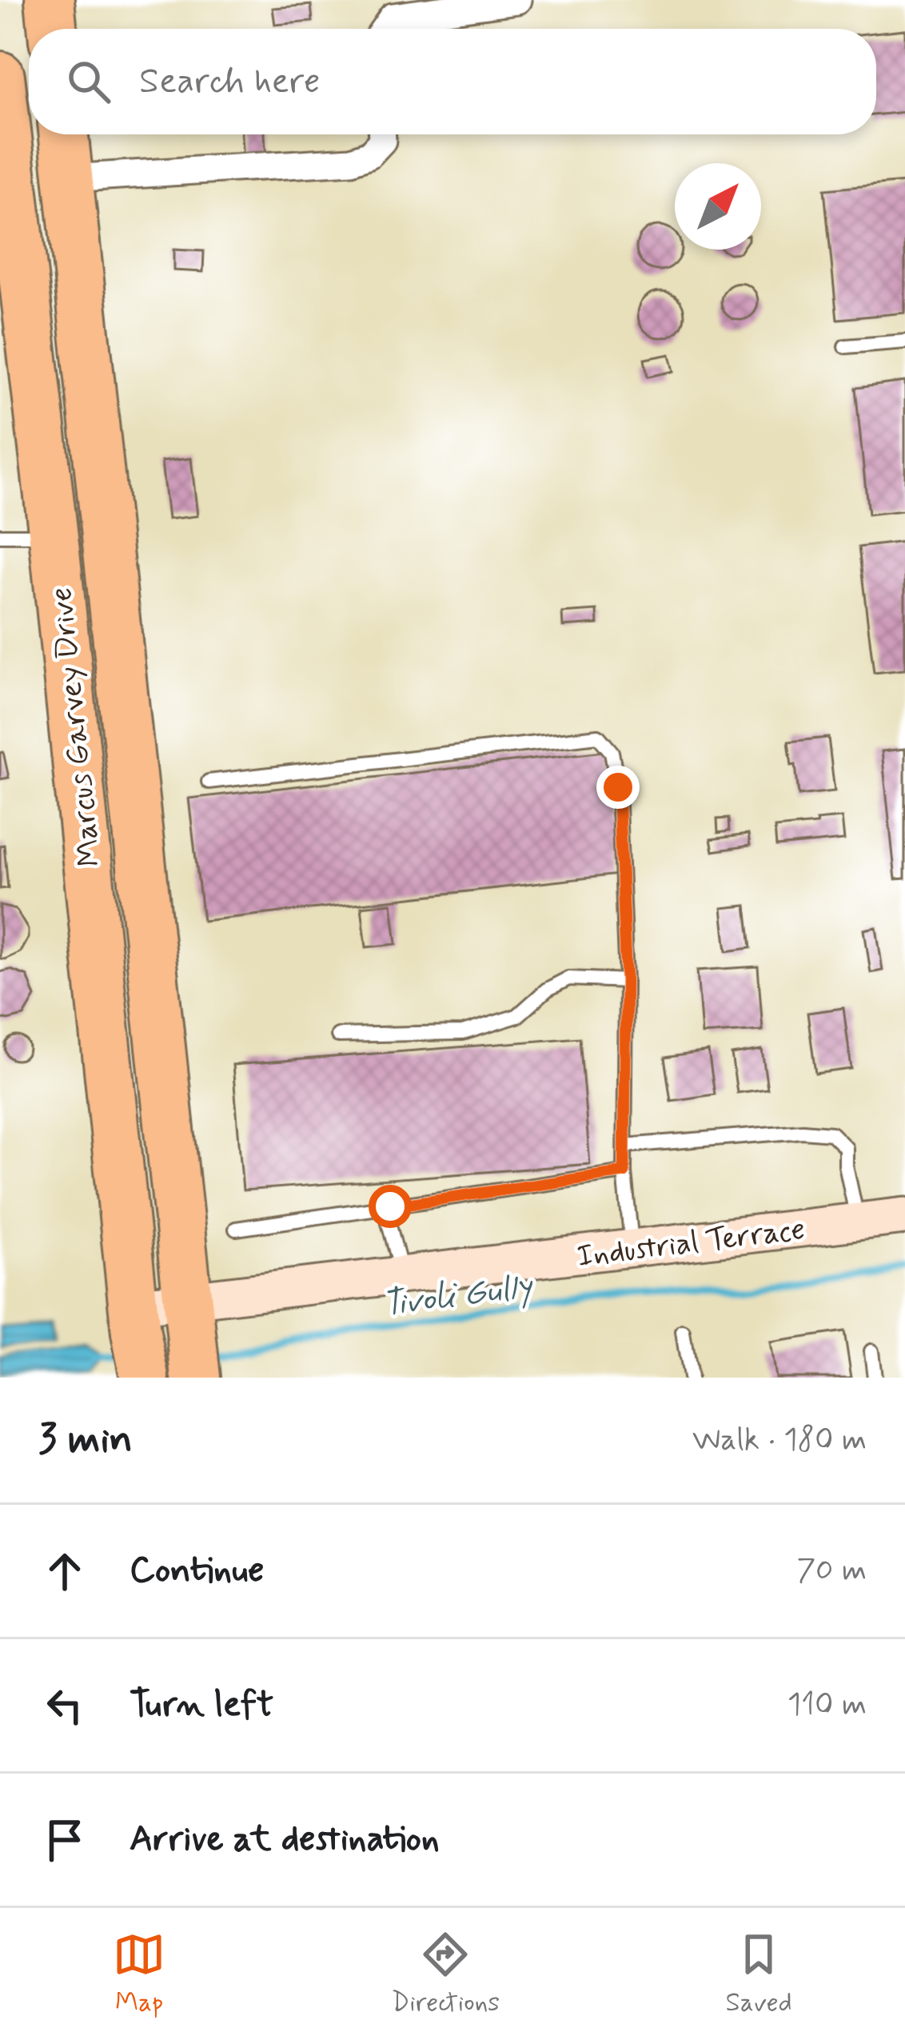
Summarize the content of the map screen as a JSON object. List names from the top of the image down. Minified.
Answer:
{"streets":{"highway":["Marcus Garvey Drive"],"street":["Industrial Terrace"]},"crossings":[["Marcus Garvey Drive","Industrial Terrace"]],"water":["Tivoli Gully"],"north":"top right","page":{"search":"Search here","heading":["3 min","Walk · 180 m"],"list":[["Continue","70 m"],["Turn left","110 m"],"Arrive at destination"],"nav":["Map","Directions","Saved"]}}
